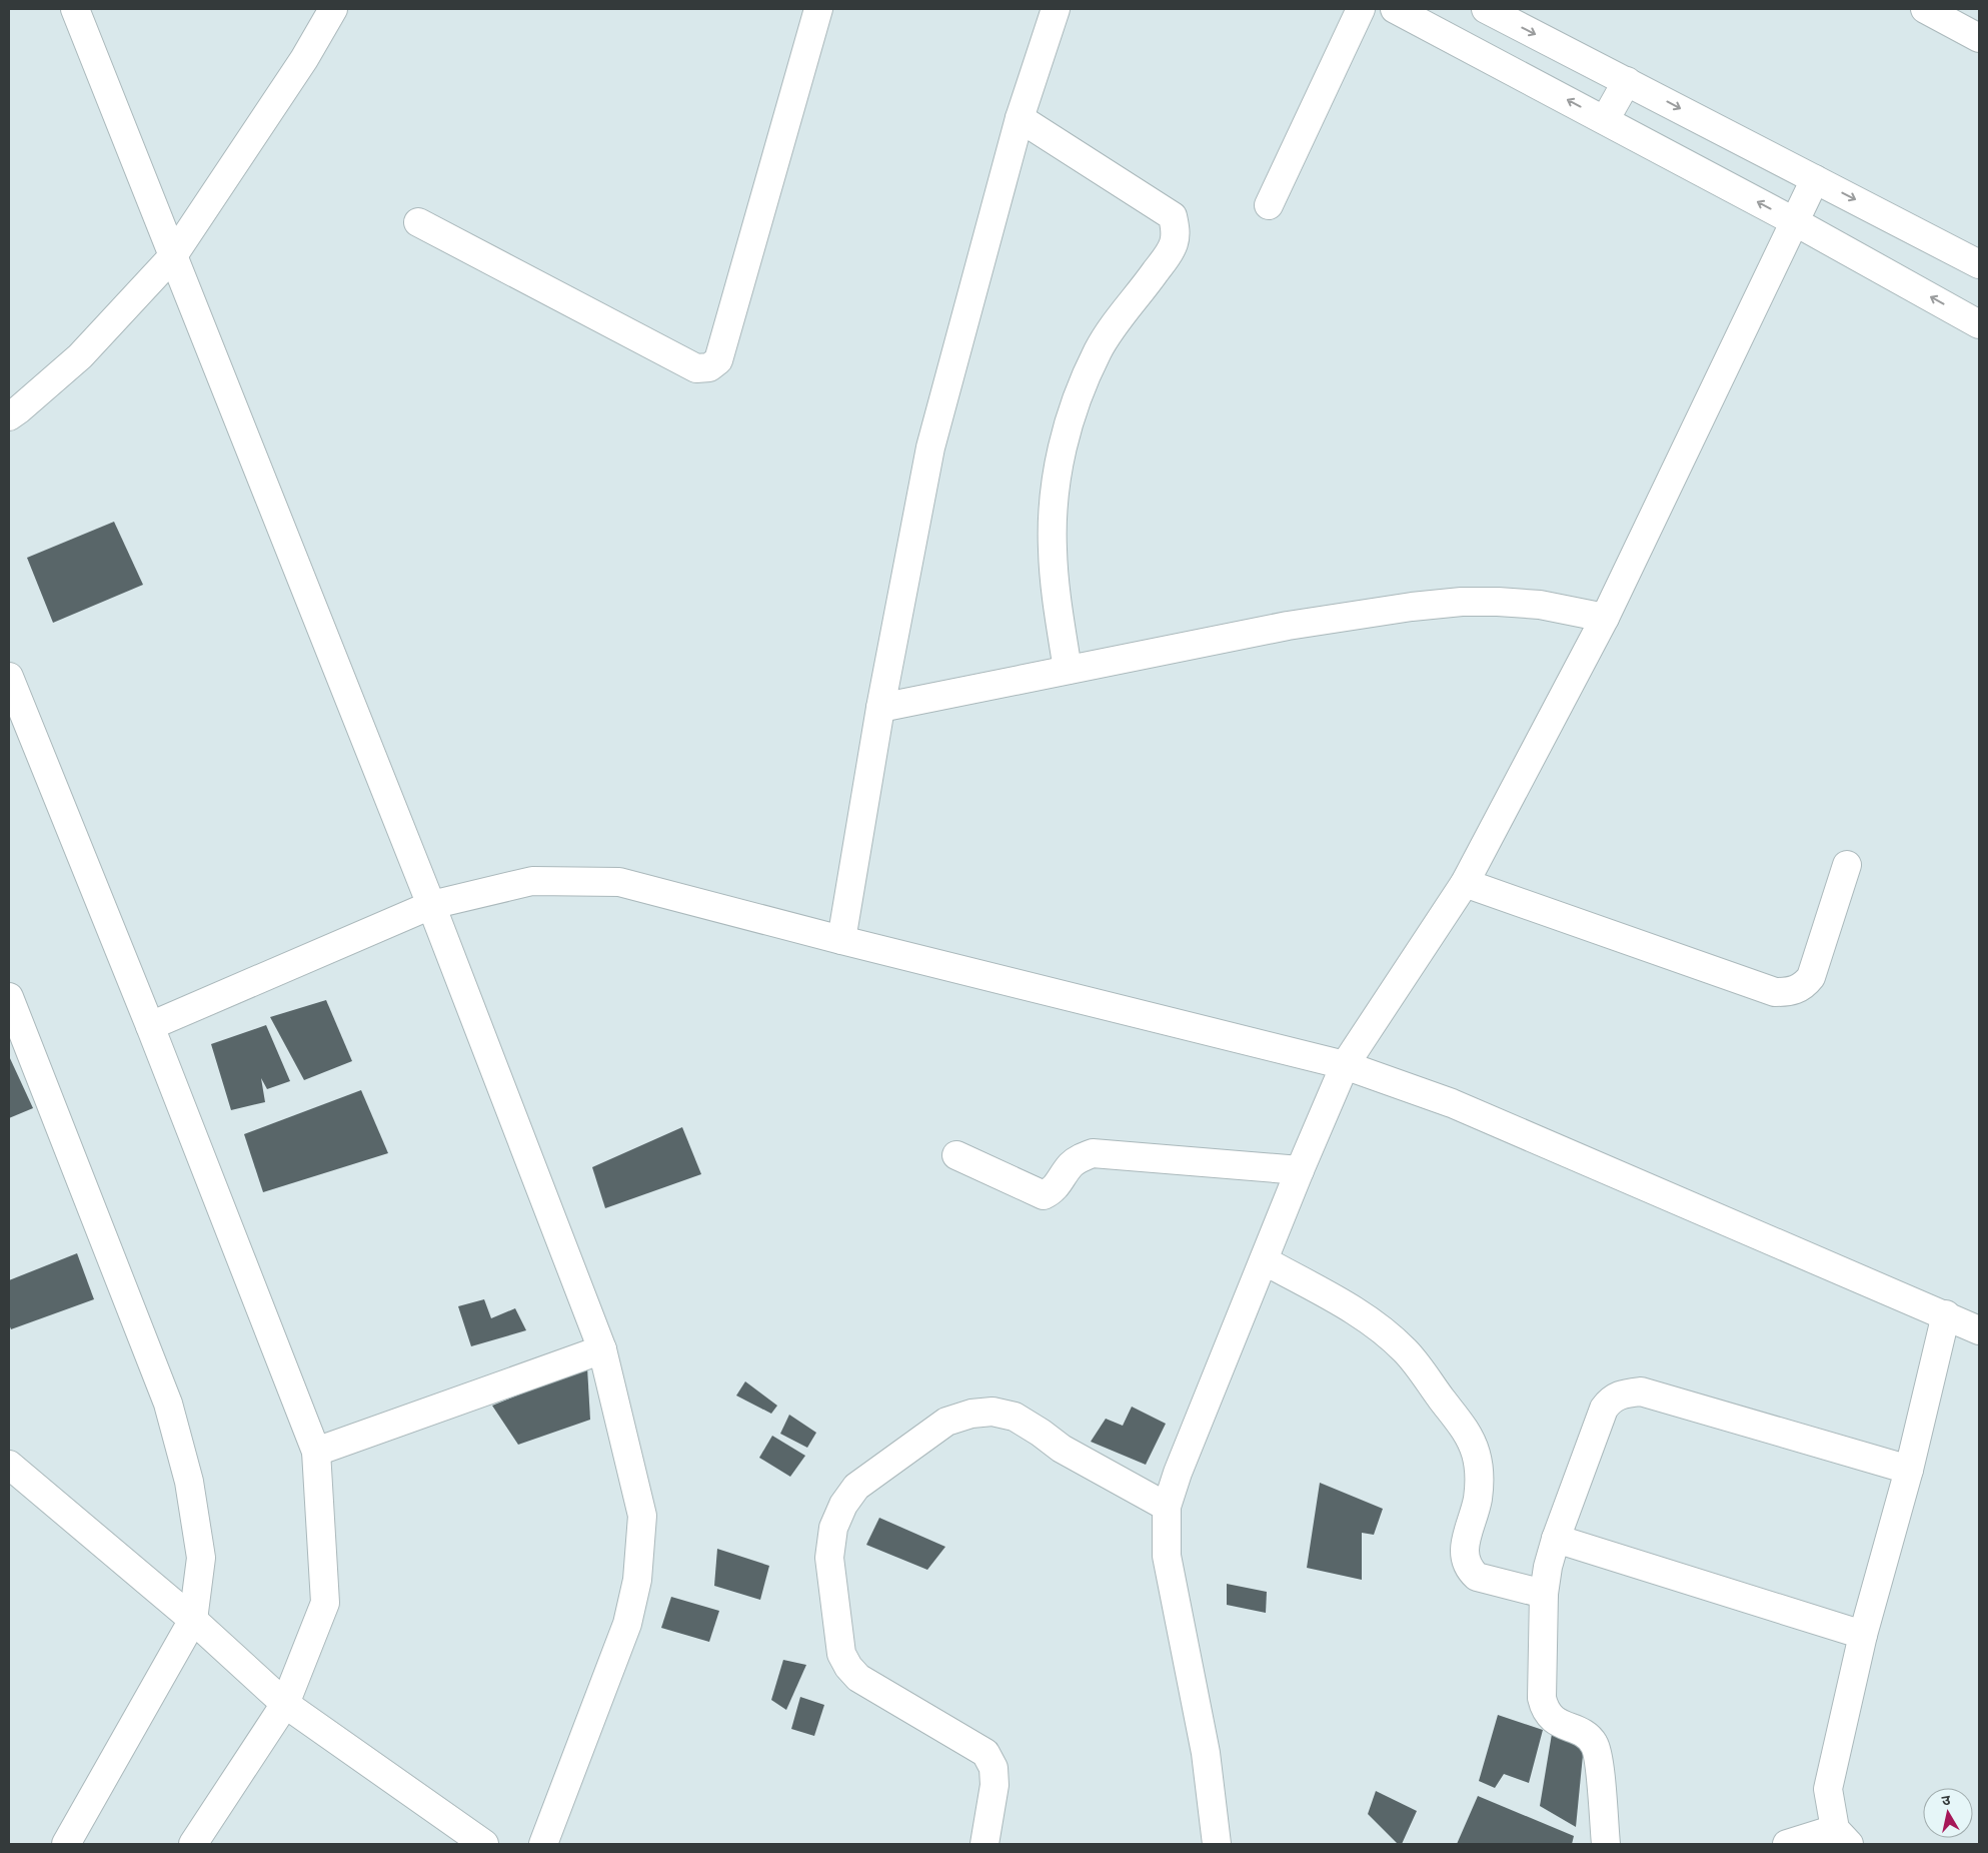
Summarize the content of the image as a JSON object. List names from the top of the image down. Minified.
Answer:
{"north":"top"}
